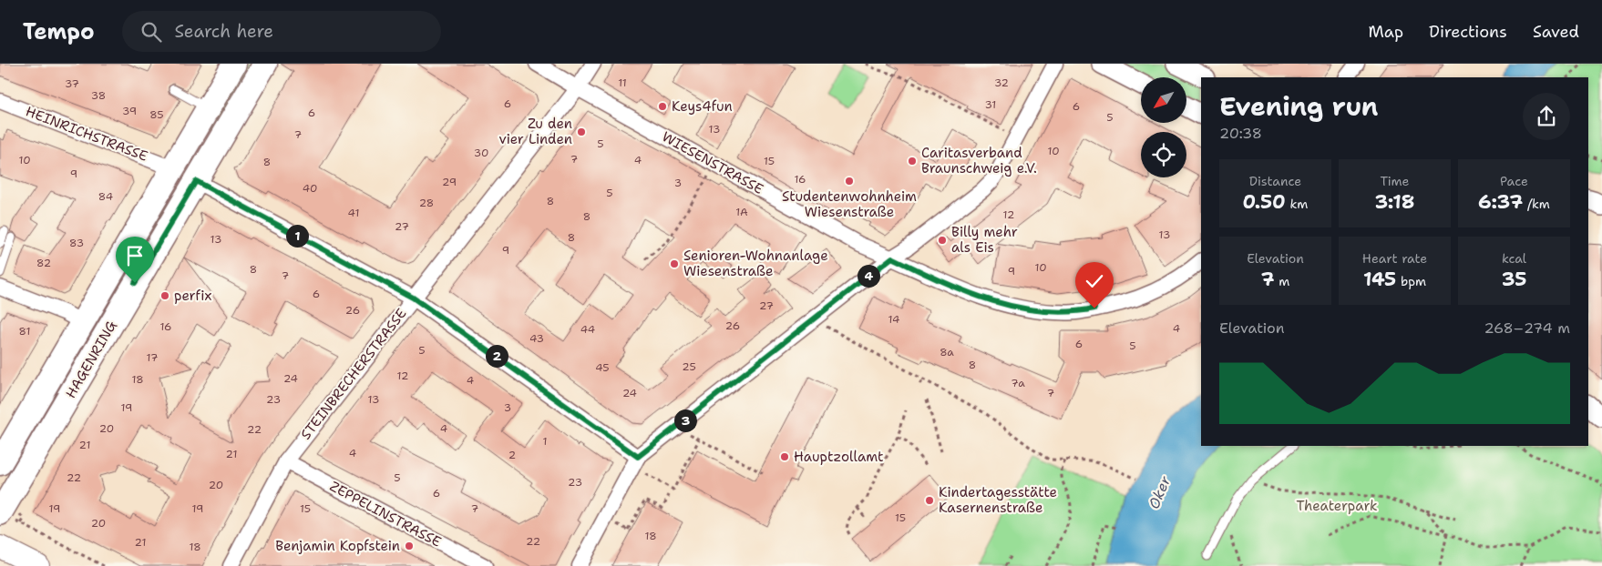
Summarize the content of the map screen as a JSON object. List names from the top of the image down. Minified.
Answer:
{"streets":{"main road":["HAGENRING"],"street":["HEINRICHSTRASSE","WIESENSTRASSE","STEINBRECHERSTRASSE","ZEPPELINSTRASSE"]},"crossings":[["HEINRICHSTRASSE","HAGENRING"],["WIESENSTRASSE","STEINBRECHERSTRASSE"],["STEINBRECHERSTRASSE","ZEPPELINSTRASSE"]],"water":["Oker"],"parks":["Theaterpark"],"places":["Keys4fun","Zu den vier Linden","Caritasverband Braunschweig e.V.","Studentenwohnheim Wiesenstraße","Billy mehr als Eis","Senioren-Wohnanlage Wiesenstraße","perfix","Hauptzollamt","Kindertagesstätte Kasernenstraße","Benjamin Kopfstein"],"house_numbers":["11","32","37","38","6","31","6","39","6","85","5","13","7","5","10","30","7","10","4","15","8","9","16","29","3","40","5","84","8","28","1A","41","12","8","27","13","8","13","83","9","82","10","8","9","7","6","27","26","14","26","16","4","44","81","43","6","5","5","8a","17","8","25","45","12","24","18","4","7a","24","7","23","13","19","3","20","4","22","1","21","4","21","2","22","5","23","20","6","19","19","15","7","15","20","18","22","21","18"],"north":"bottom left","page":{"header":"Tempo","search":"Search here","nav":["Map","Directions","Saved"],"heading":["Evening run","20:38"],"stats":[["Distance","0.50 km"],["Time","3:18"],["Pace","6:37 /km"],["Elevation","7 m"],["Heart rate","145 bpm"],["kcal","35"]],"pins":["1","4","2","3"],"chart":["Elevation","268–274 m"]}}
